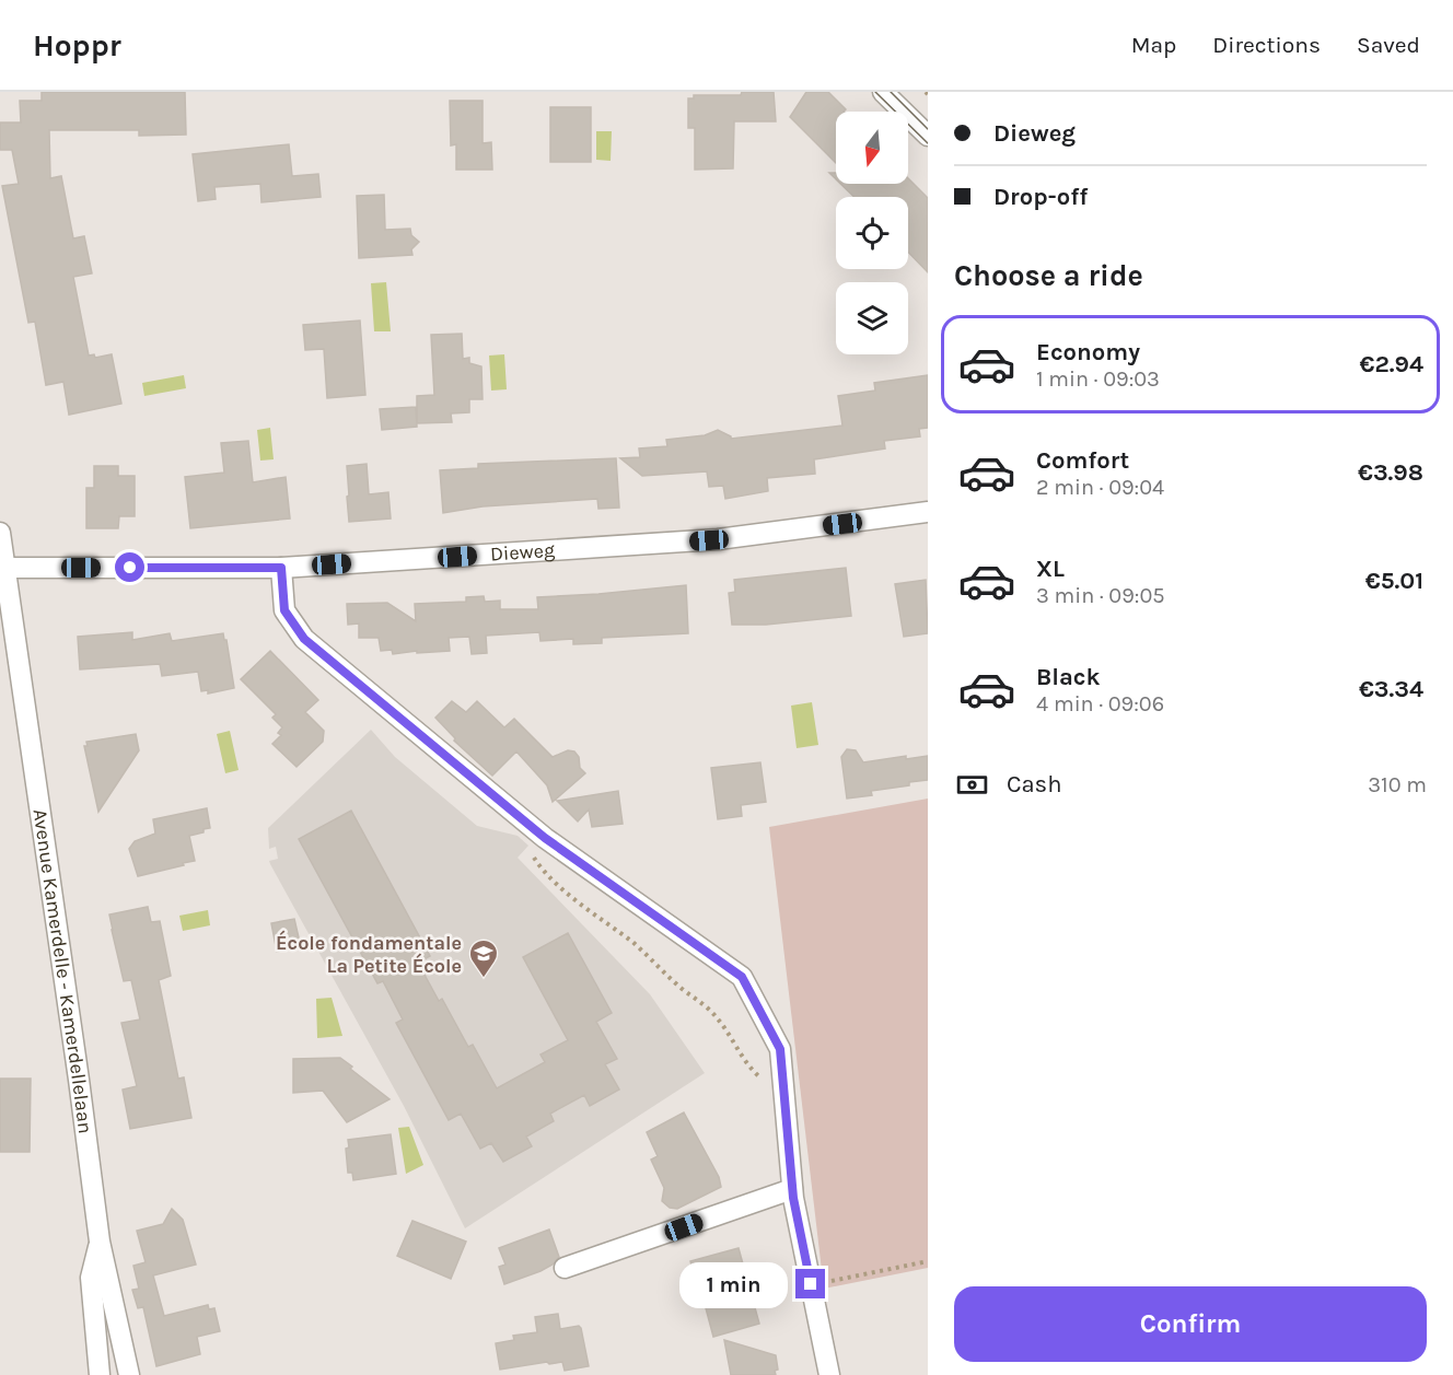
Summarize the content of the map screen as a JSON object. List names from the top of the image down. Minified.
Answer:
{"streets":{"street":["Dieweg","Avenue Kamerdelle - Kamerdellelaan"]},"crossings":[["Dieweg","Avenue Kamerdelle - Kamerdellelaan"]],"places":{"school or university":["École fondamentale La Petite École"]},"north":"bottom","page":{"header":"Hoppr","nav":["Map","Directions","Saved"],"banner":["Dieweg","Drop-off"],"heading":"Choose a ride","list":[{"name":"Economy","note":"1 min · 09:03","value":"€2.94"},{"name":"Comfort","note":"2 min · 09:04","value":"€3.98"},{"name":"XL","note":"3 min · 09:05","value":"€5.01"},{"name":"Black","note":"4 min · 09:06","value":"€3.34"}],"pay":["Cash","310 m"],"bubble":"1 min","buttons":"Confirm"}}
